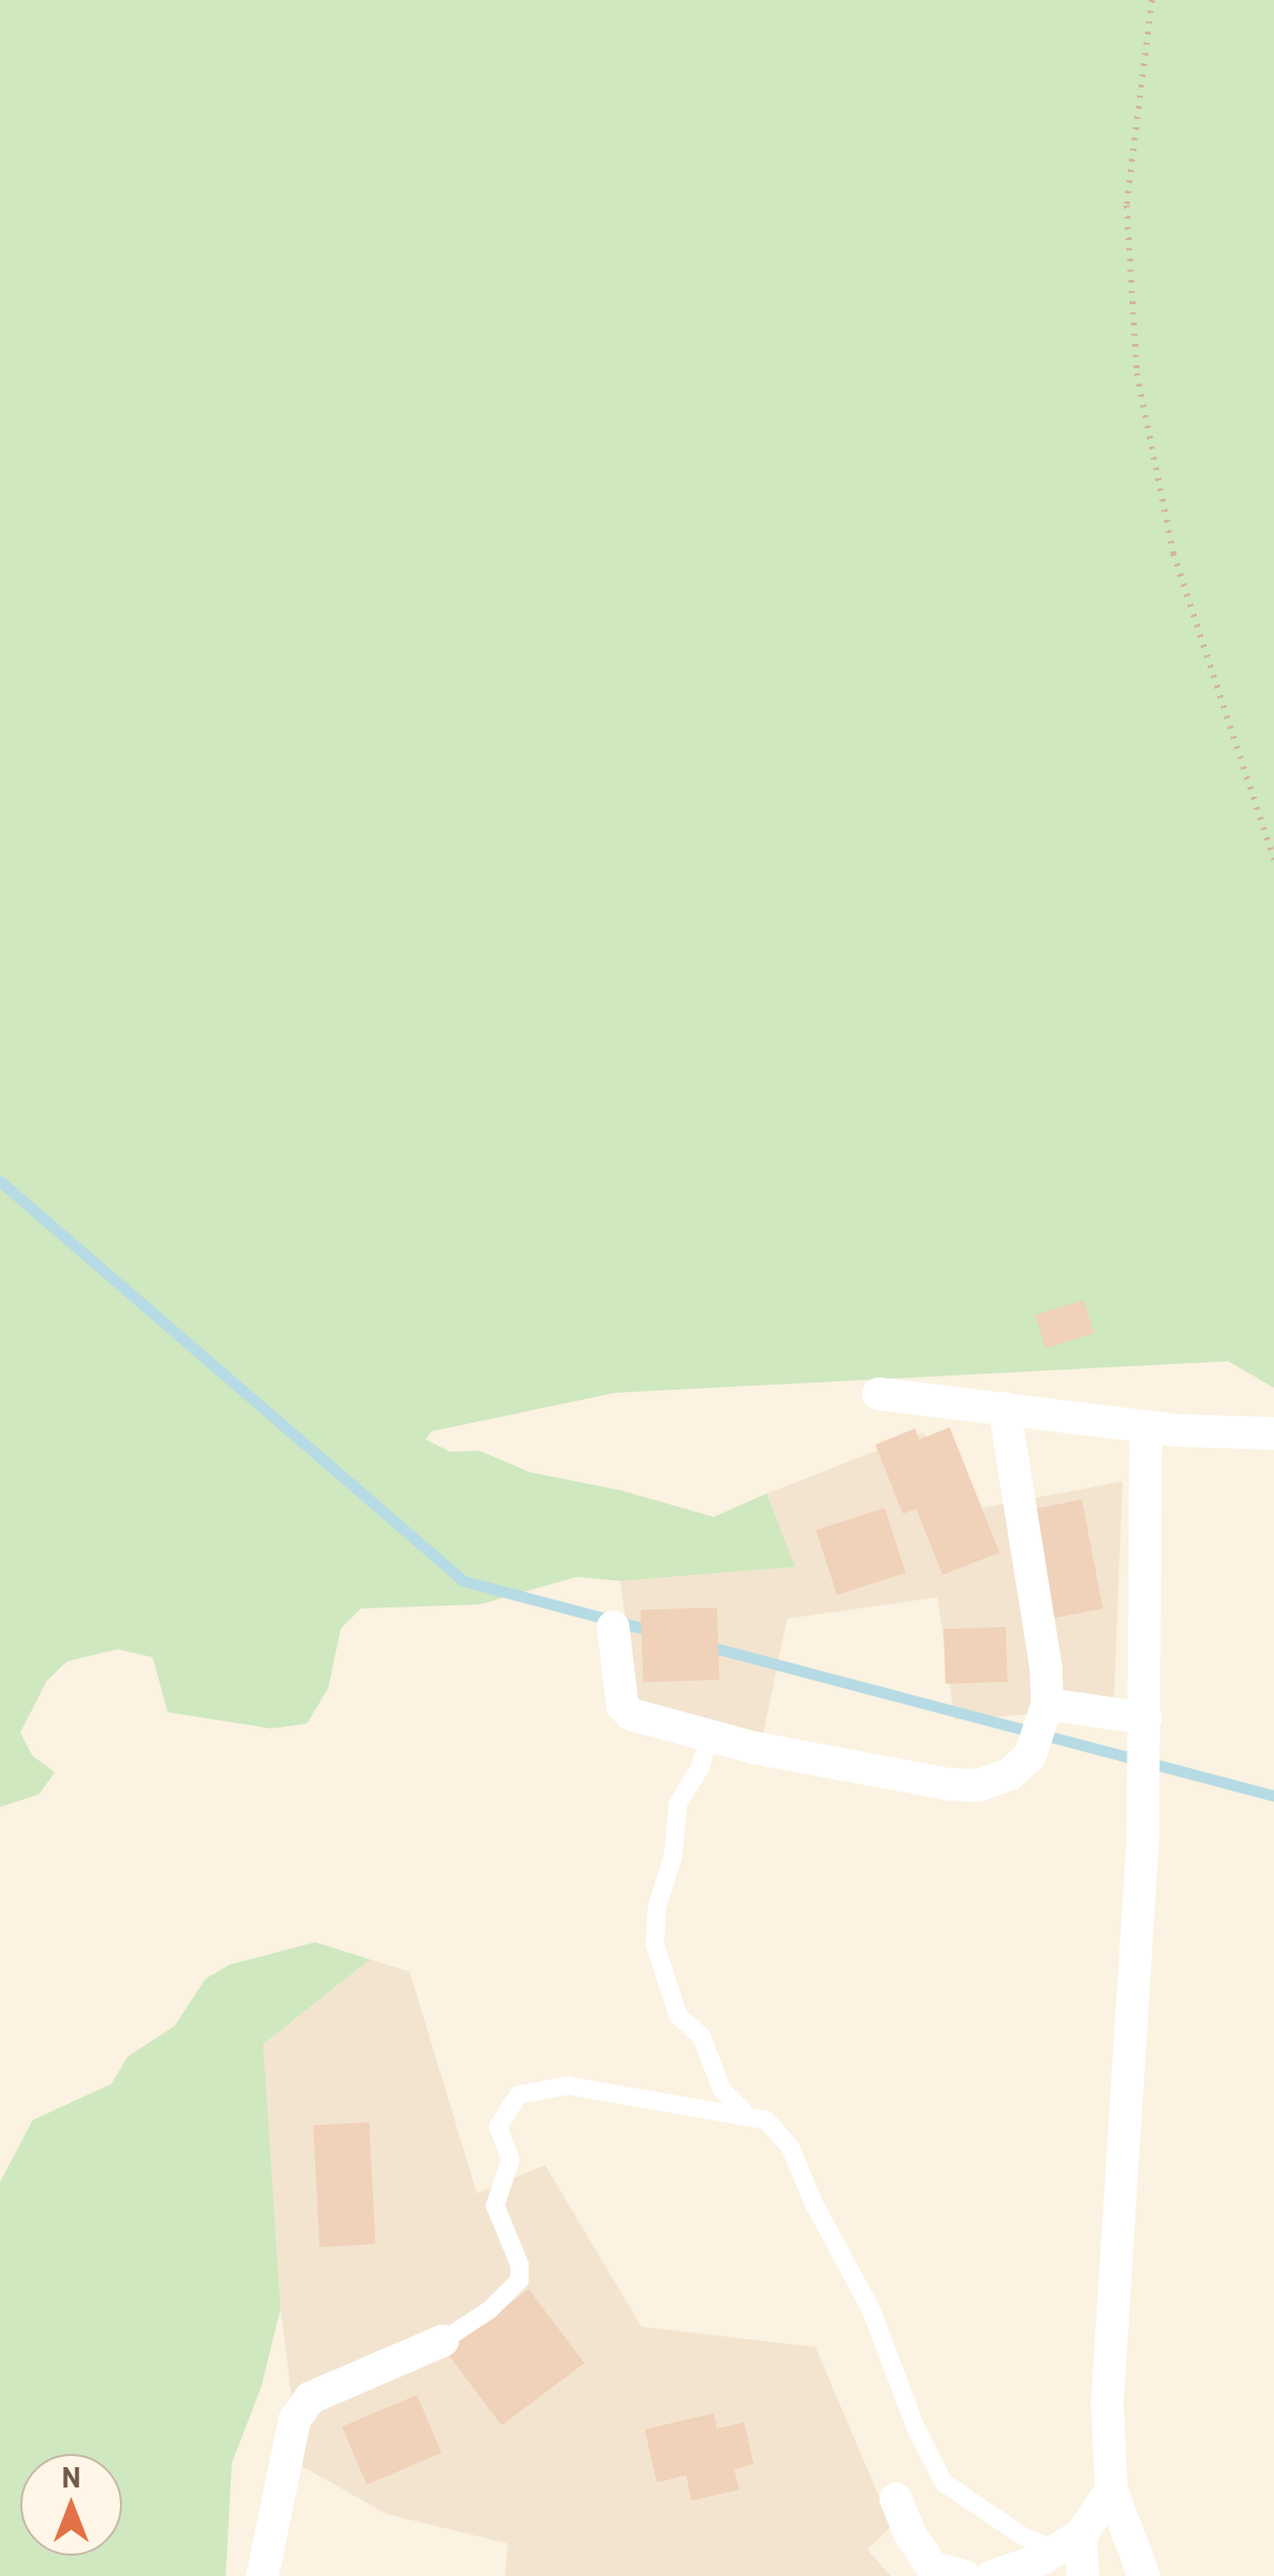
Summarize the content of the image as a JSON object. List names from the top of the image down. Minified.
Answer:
{"north":"top"}
